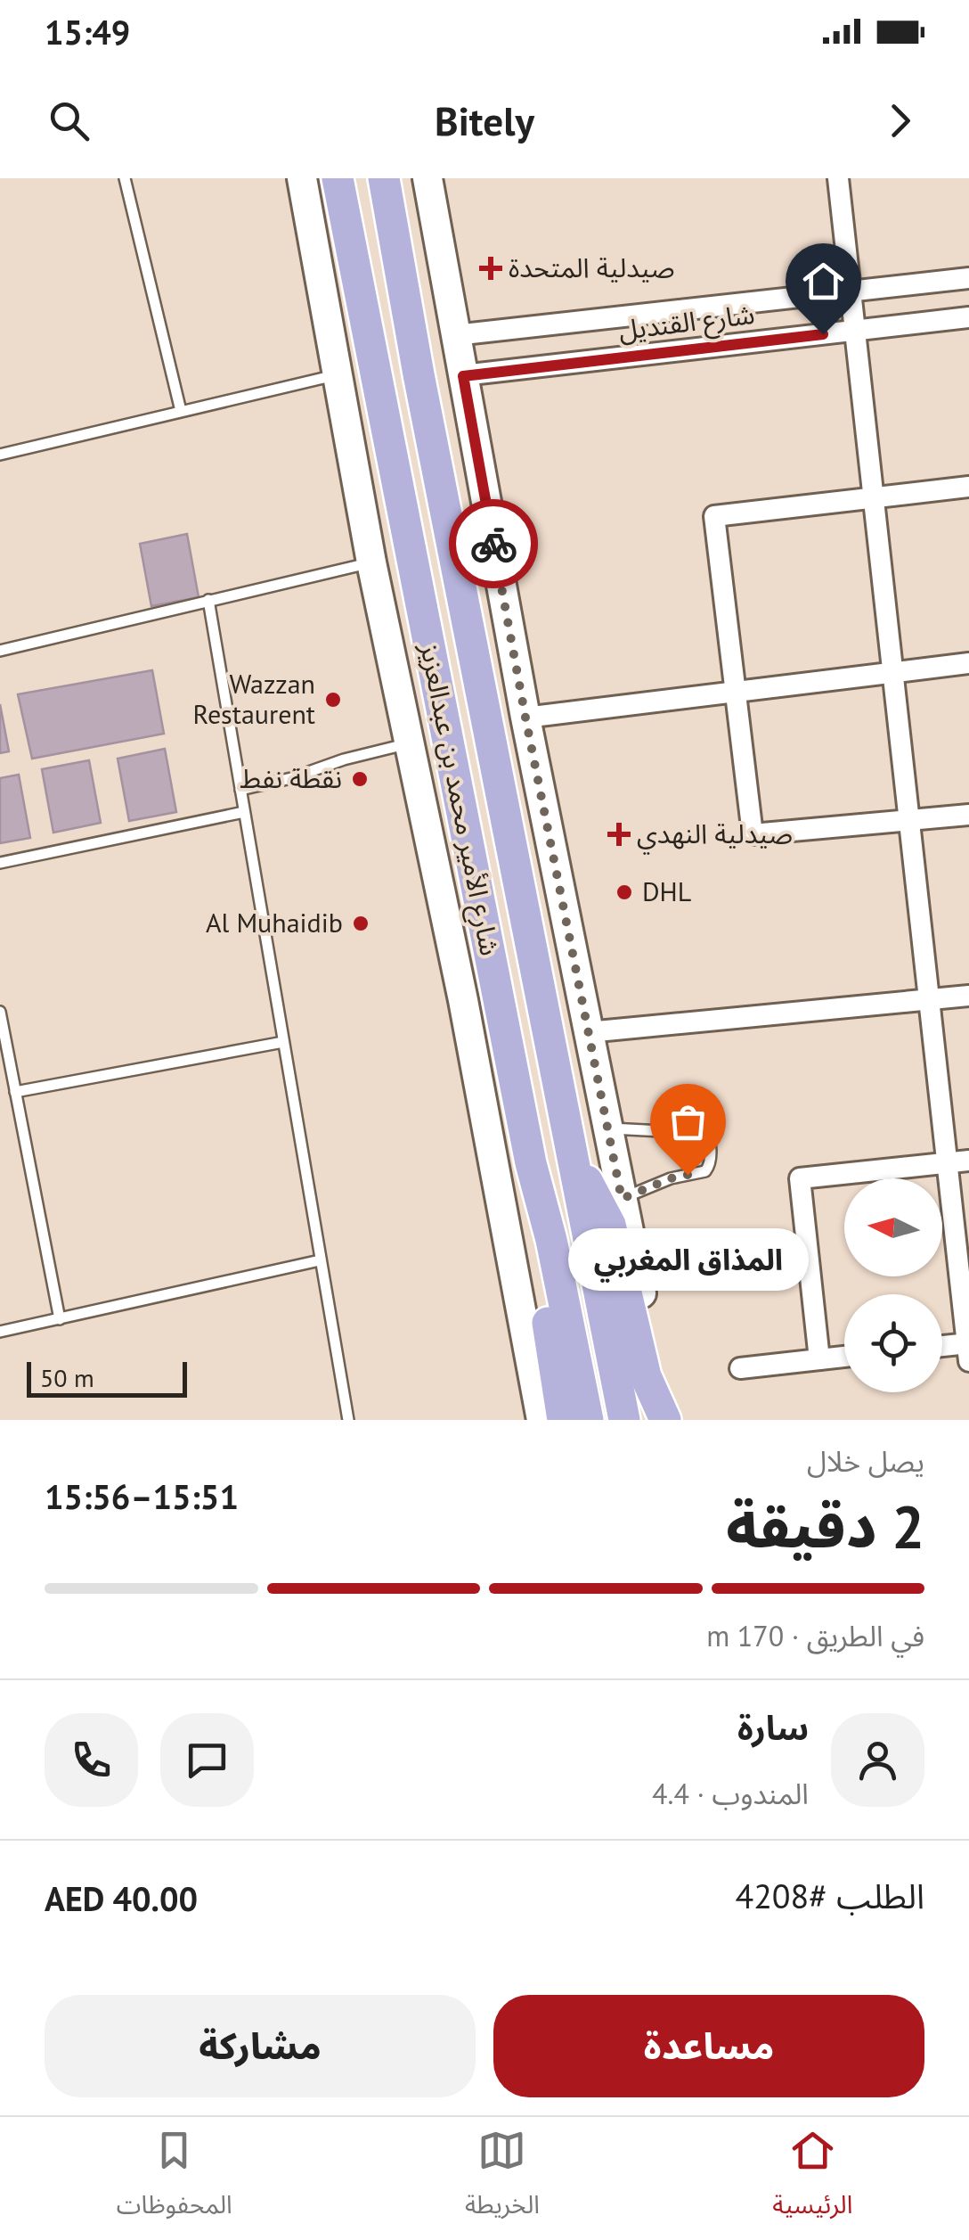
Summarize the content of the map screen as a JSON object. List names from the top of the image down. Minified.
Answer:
{"streets":{"main road":["شارع الأمير محمد بن عبدالعزيز"],"street":["شارع القنديل"]},"places":{"health":["صيدلية المتحدة","صيدلية النهدي"],"other":["Wazzan Restaurent","نقطة نفط","DHL","Al Muhaidib","المذاق المغربي"]},"scale_bar":"50 m","north":"left","page":{"status":"15:49","header":"Bitely","bubble":"المذاق المغربي","scale":"50 m","heading":["2 دقيقة","يصل خلال","15:51–15:56"],"panel":["سارة","المندوب · 4.4","الطلب #4208","AED 40.00"],"bar":"في الطريق · 170 m","buttons":["مساعدة","مشاركة"],"tabs":["الرئيسية","الخريطة","المحفوظات"]}}
